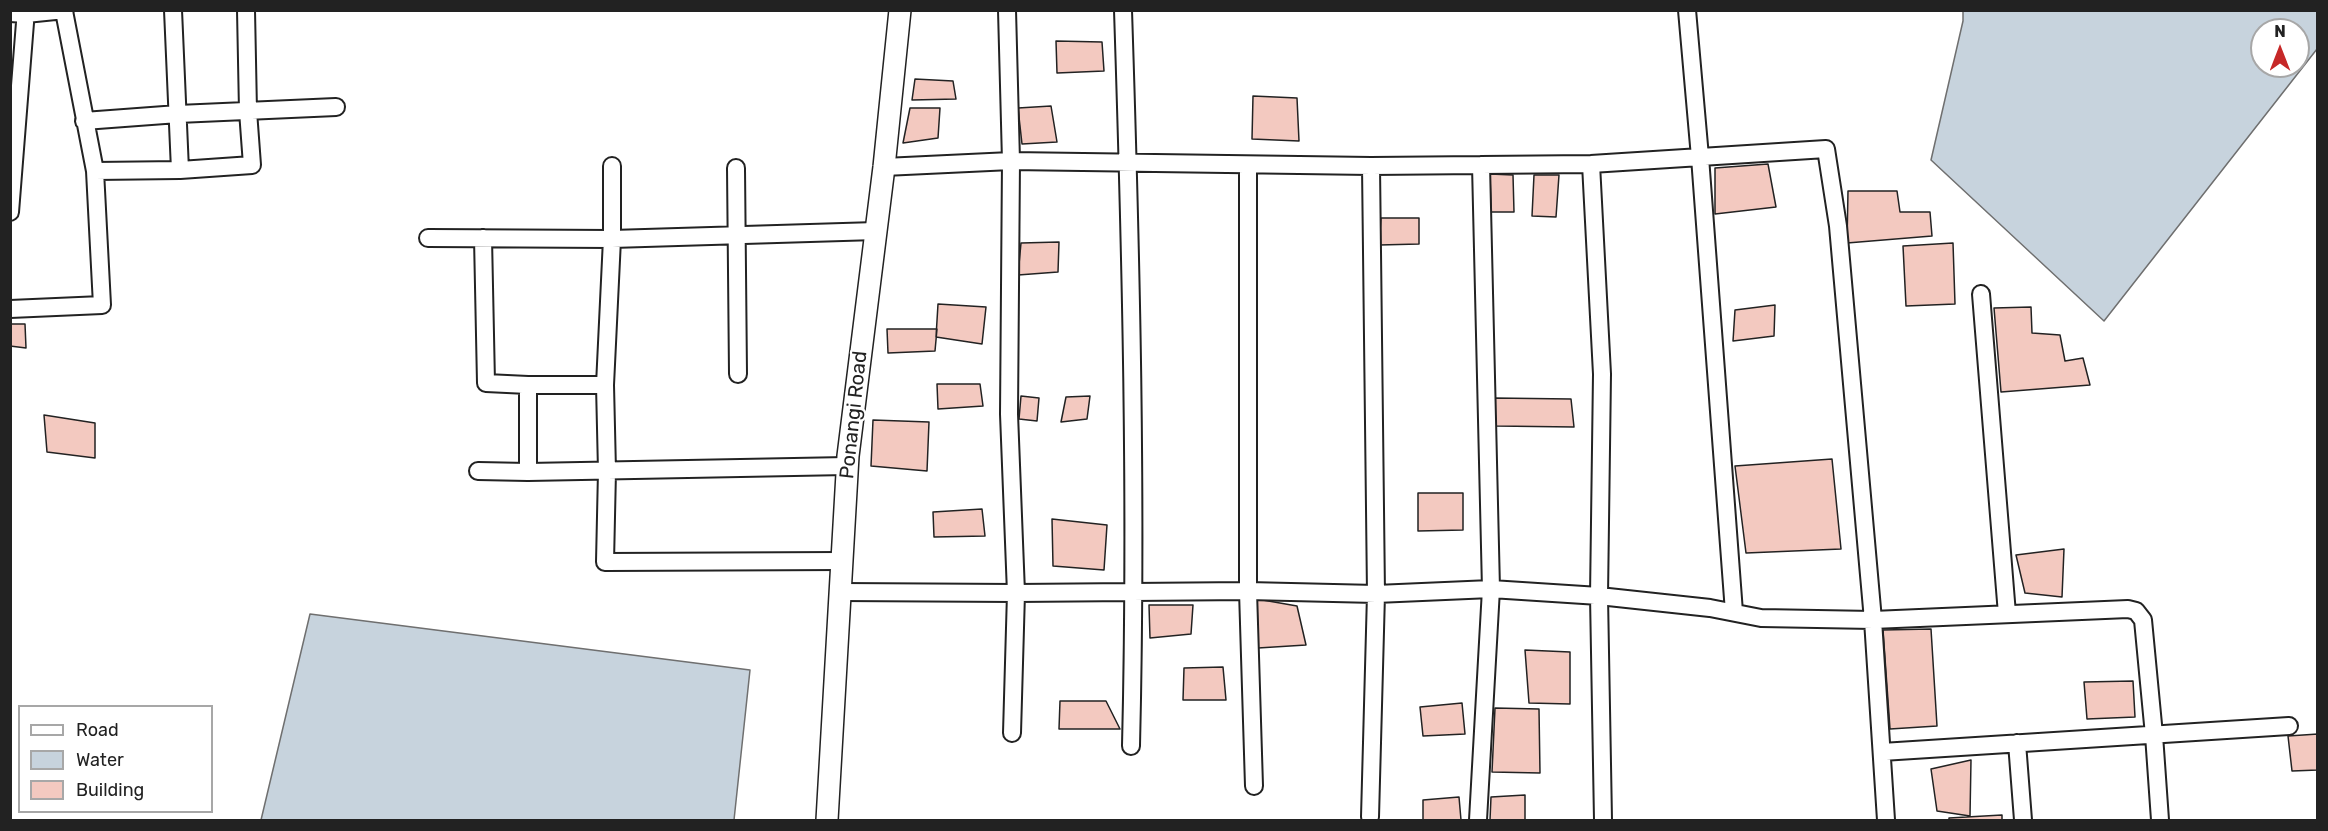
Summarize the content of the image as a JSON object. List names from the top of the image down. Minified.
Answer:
{"streets":{"street":["Ponangi Road"]},"legend":["Road","Water","Building"],"north":"top"}
